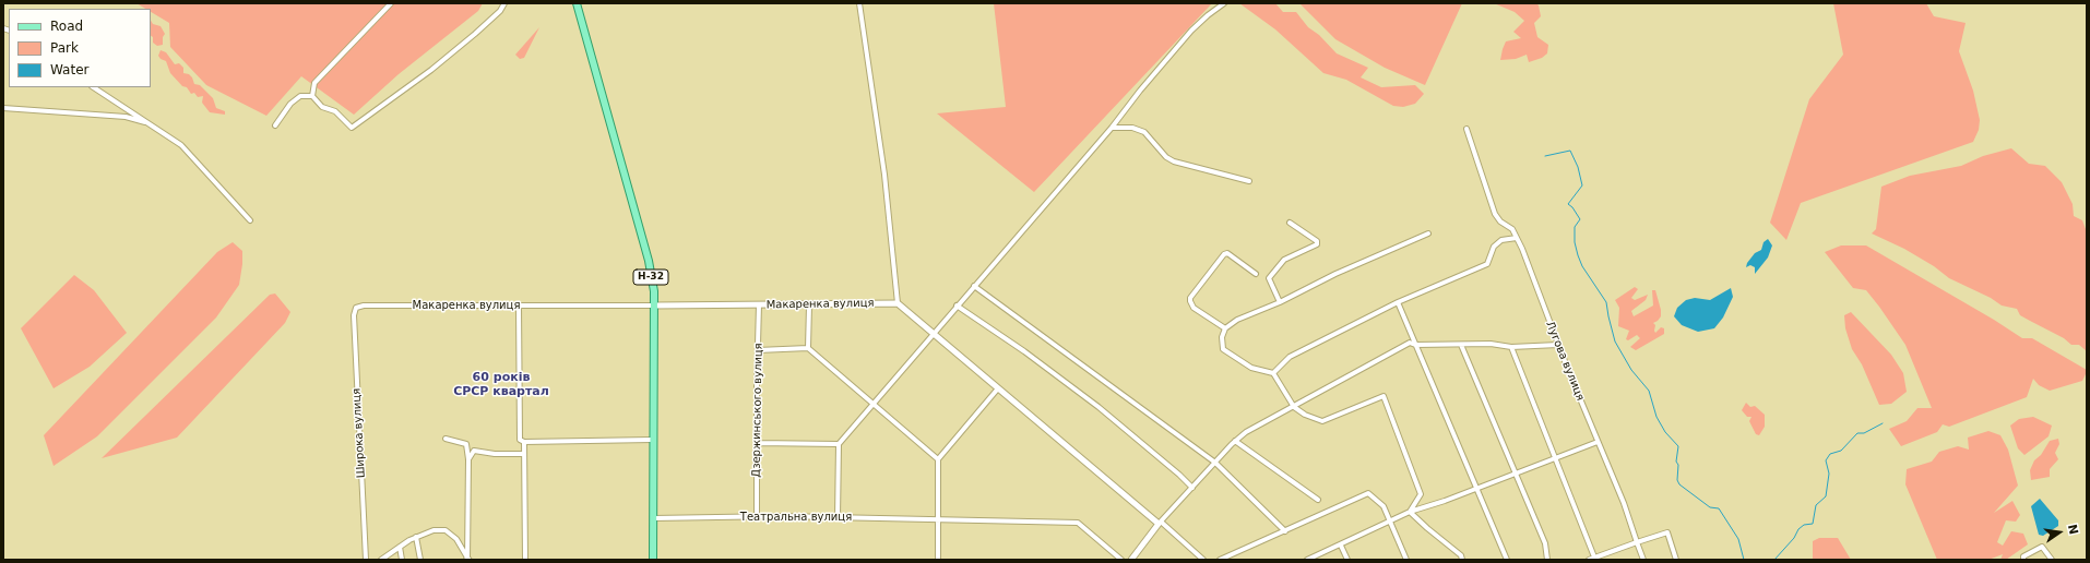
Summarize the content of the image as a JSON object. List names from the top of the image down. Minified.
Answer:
{"streets":{"main road":["Н-32"],"street":["Макаренка вулиця","Лугова вулиця","Дзержинського вулиця","Широка вулиця","Театральна вулиця"]},"crossings":[["Н-32","Макаренка вулиця"],["Н-32","Театральна вулиця"],["Макаренка вулиця","Дзержинського вулиця"],["Макаренка вулиця","Широка вулиця"],["Дзержинського вулиця","Театральна вулиця"]],"districts":["60 років СРСР квартал"],"legend":["Road","Park","Water"],"north":"right"}
